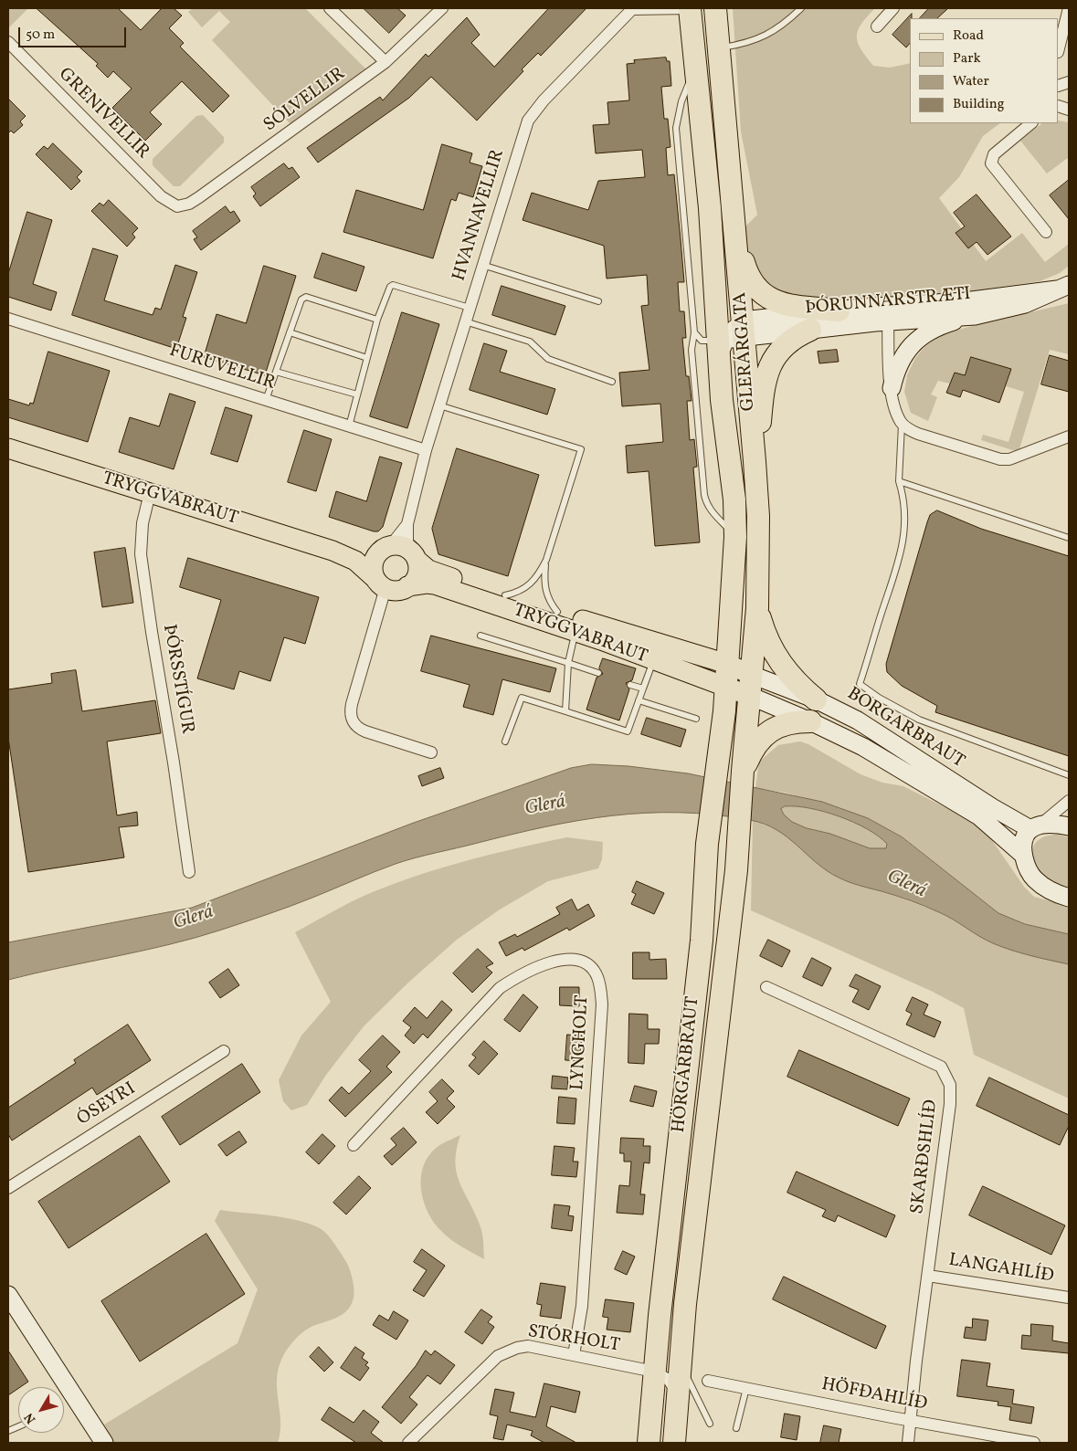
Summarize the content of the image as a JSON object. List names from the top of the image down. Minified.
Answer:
{"streets":{"highway":["GLERÁRGATA","HÖRGÁRBRAUT"],"main road":["TRYGGVABRAUT"],"street":["SÓLVELLIR","GRENIVELLIR","HVANNAVELLIR","ÞÓRUNNARSTRÆTI","FURUVELLIR","ÞÓRSSTÍGUR","BORGARBRAUT","LYNGHOLT","ÓSEYRI","SKARÐSHLÍÐ","LANGAHLÍÐ","STÓRHOLT","HÖFÐAHLÍÐ"]},"crossings":[["SÓLVELLIR","GRENIVELLIR"],["HVANNAVELLIR","GLERÁRGATA"],["HVANNAVELLIR","FURUVELLIR"],["HVANNAVELLIR","TRYGGVABRAUT"],["ÞÓRUNNARSTRÆTI","GLERÁRGATA"],["GLERÁRGATA","TRYGGVABRAUT"],["GLERÁRGATA","BORGARBRAUT"],["GLERÁRGATA","HÖRGÁRBRAUT"],["TRYGGVABRAUT","ÞÓRSSTÍGUR"],["TRYGGVABRAUT","BORGARBRAUT"],["TRYGGVABRAUT","HÖRGÁRBRAUT"],["BORGARBRAUT","HÖRGÁRBRAUT"],["LYNGHOLT","STÓRHOLT"],["HÖRGÁRBRAUT","STÓRHOLT"],["SKARÐSHLÍÐ","LANGAHLÍÐ"],["SKARÐSHLÍÐ","HÖFÐAHLÍÐ"]],"water":["Glerá"],"legend":["Road","Park","Water","Building"],"scale_bar":"50 m","north":"bottom left"}
